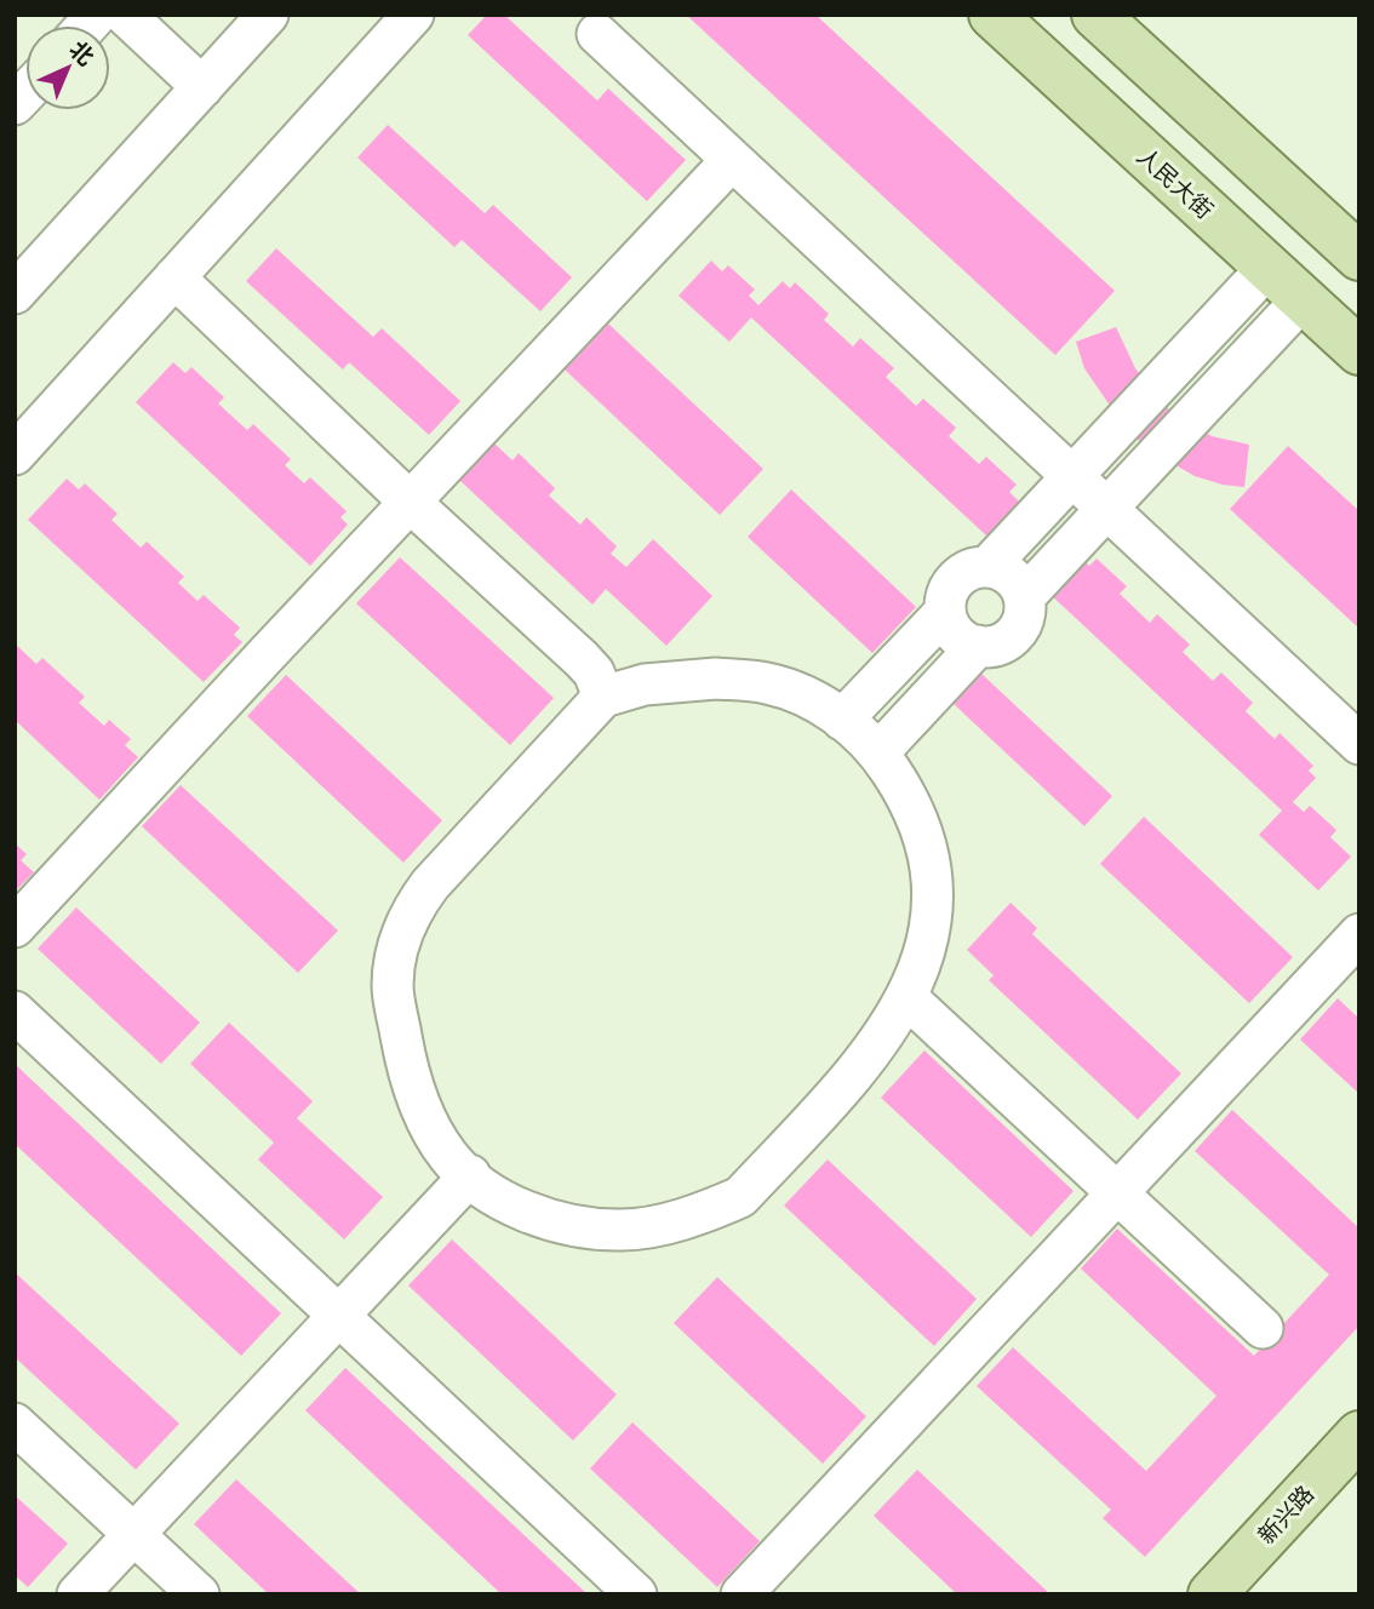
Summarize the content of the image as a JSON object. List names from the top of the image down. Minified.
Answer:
{"streets":{"main road":["人民大街","新兴路"]},"north":"top right"}
